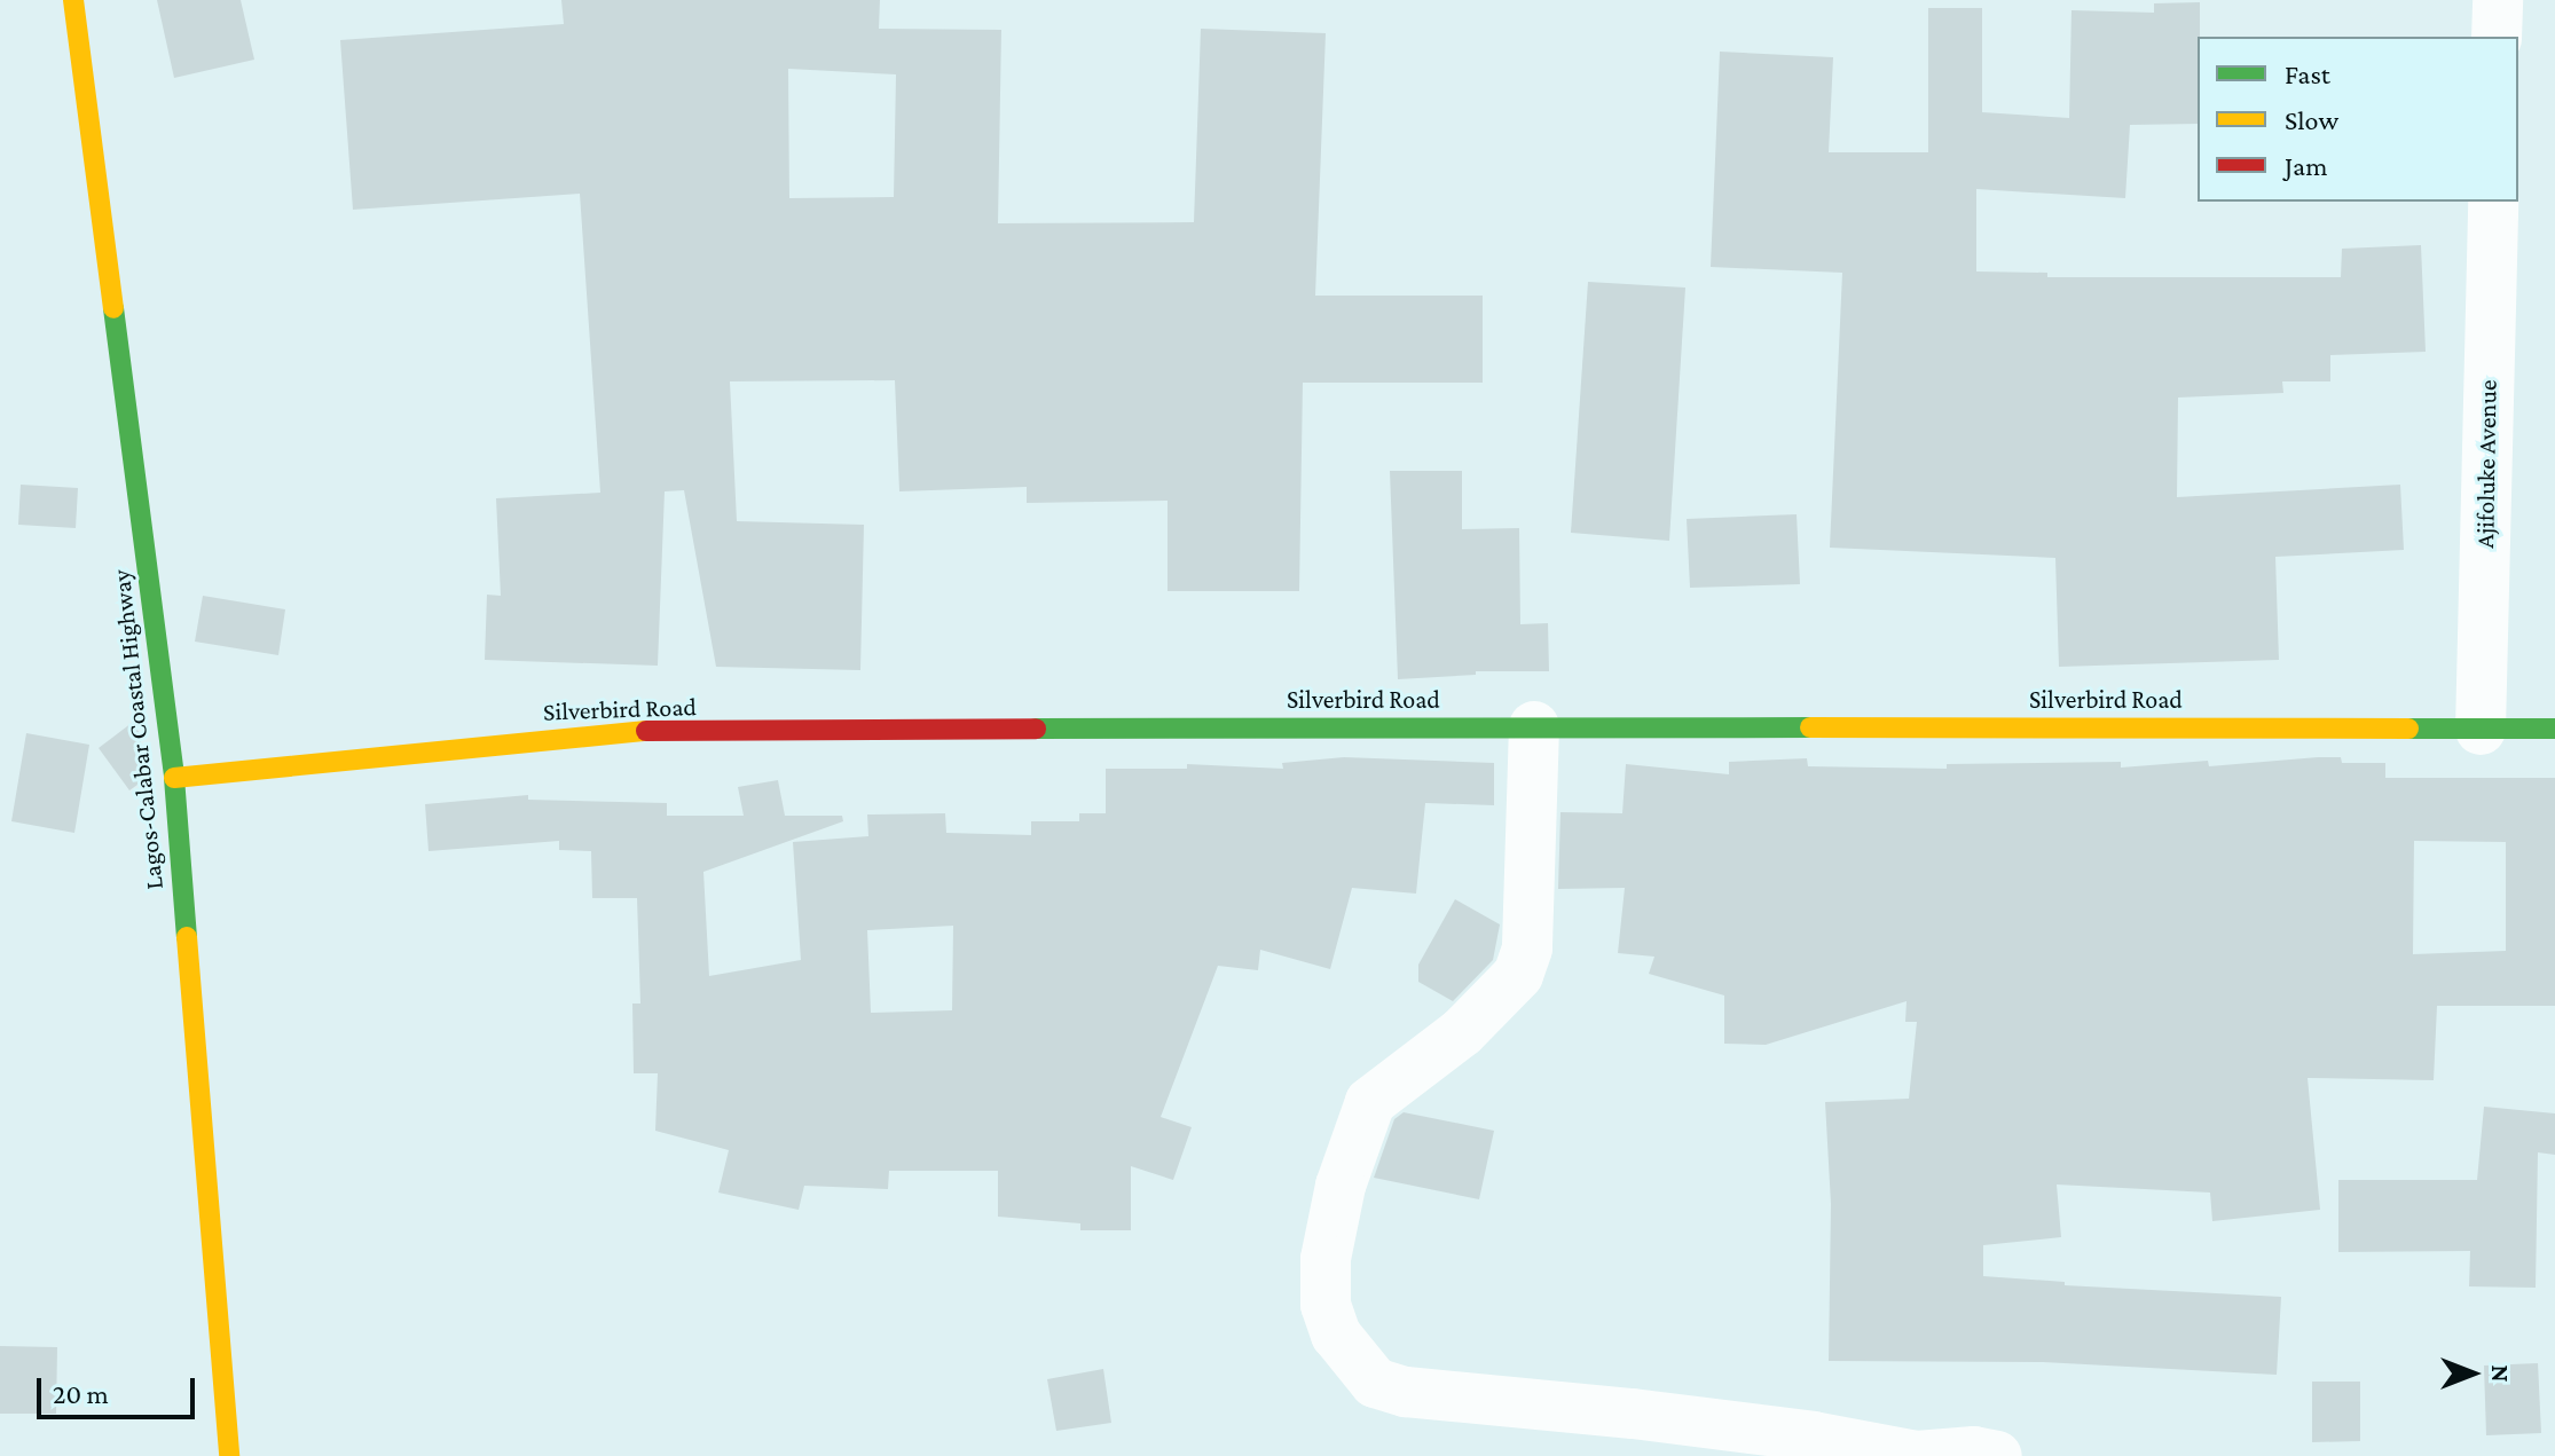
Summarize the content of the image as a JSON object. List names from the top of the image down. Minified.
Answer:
{"streets":{"main road":["Silverbird Road","Lagos-Calabar Coastal Highway"],"street":["Ajifoluke Avenue"]},"crossings":[["Ajifoluke Avenue","Silverbird Road"],["Silverbird Road","Lagos-Calabar Coastal Highway"]],"legend":["Fast","Slow","Jam"],"scale_bar":"20 m","north":"right"}
